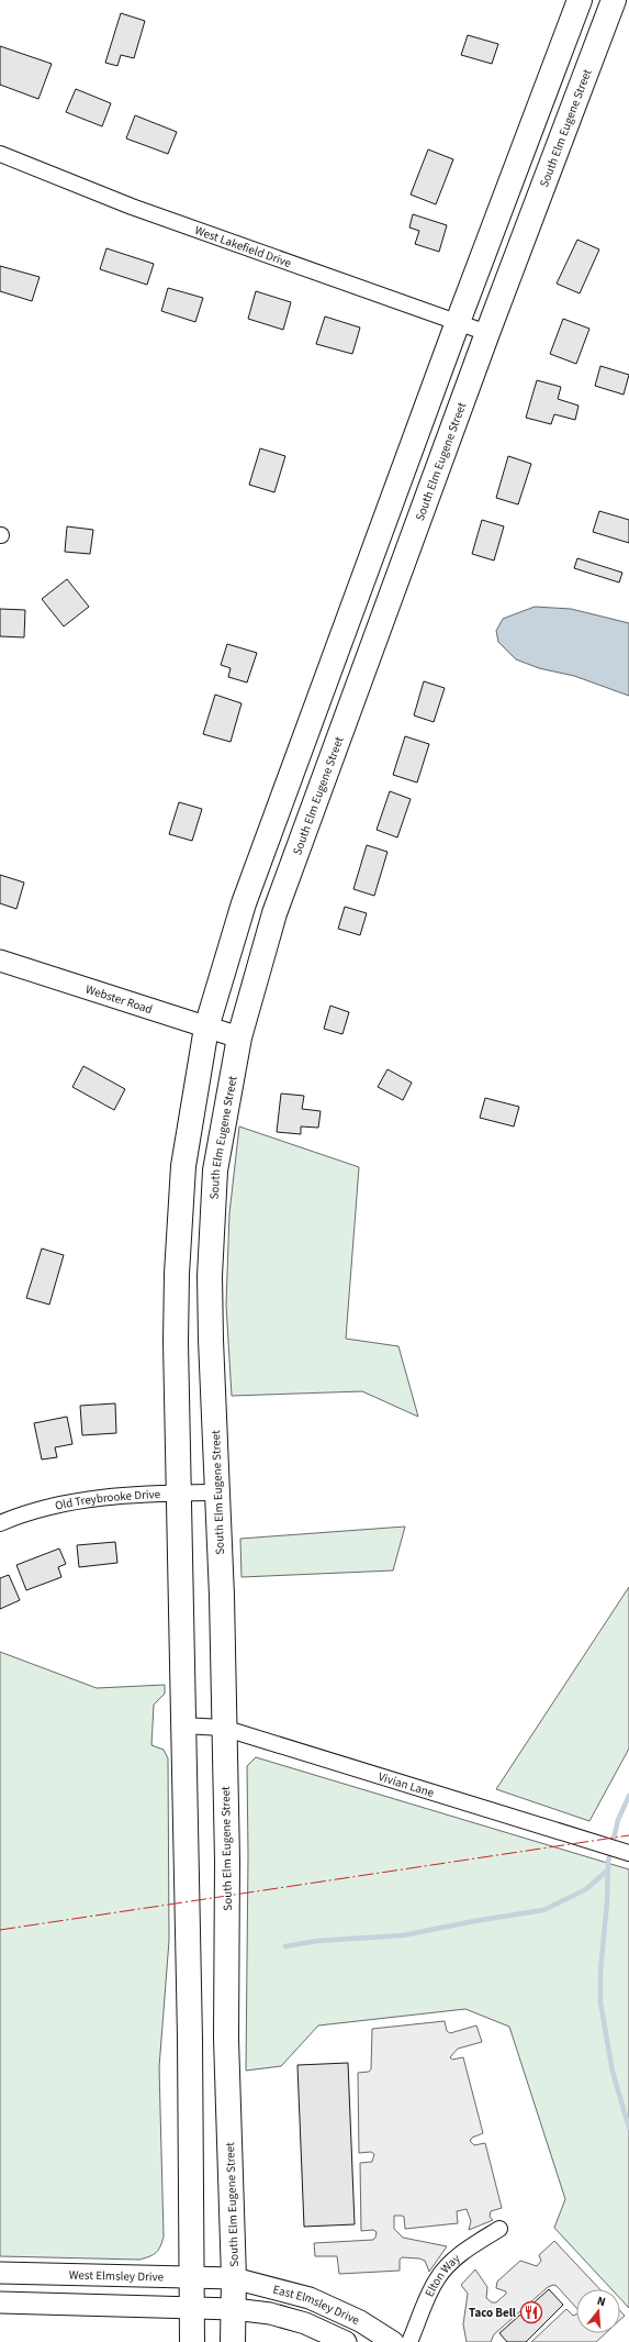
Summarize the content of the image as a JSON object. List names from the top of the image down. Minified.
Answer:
{"streets":{"main road":["South Elm Eugene Street"],"street":["West Lakefield Drive","Webster Road","Old Treybrooke Drive","Vivian Lane","West Elmsley Drive","Elton Way","East Elmsley Drive"]},"crossings":[["South Elm Eugene Street","West Lakefield Drive"],["South Elm Eugene Street","Webster Road"],["South Elm Eugene Street","Old Treybrooke Drive"],["South Elm Eugene Street","Vivian Lane"],["South Elm Eugene Street","West Elmsley Drive"],["South Elm Eugene Street","East Elmsley Drive"],["West Elmsley Drive","East Elmsley Drive"]],"places":{"restaurant":["Taco Bell"]},"north":"top"}
